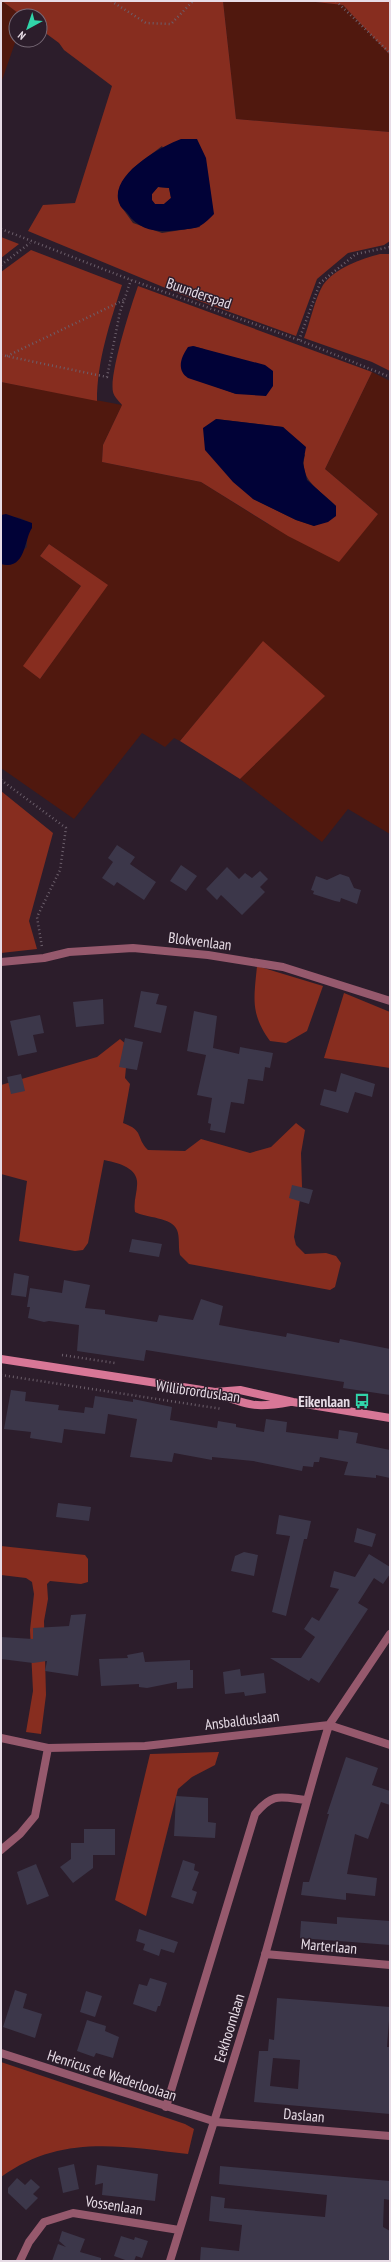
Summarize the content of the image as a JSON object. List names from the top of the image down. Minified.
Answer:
{"streets":{"main road":["Willibrorduslaan"],"street":["Blokvenlaan","Ansbalduslaan","Marterlaan","Eekhoornlaan","Henricus de Waderloolaan","Daslaan","Vossenlaan"],"path":["Buunderspad"]},"crossings":[["Ansbalduslaan","Eekhoornlaan"],["Marterlaan","Eekhoornlaan"],["Eekhoornlaan","Henricus de Waderloolaan"],["Eekhoornlaan","Daslaan"],["Eekhoornlaan","Vossenlaan"],["Henricus de Waderloolaan","Daslaan"]],"places":{"bus stop":["Eikenlaan"]},"north":"bottom left"}
